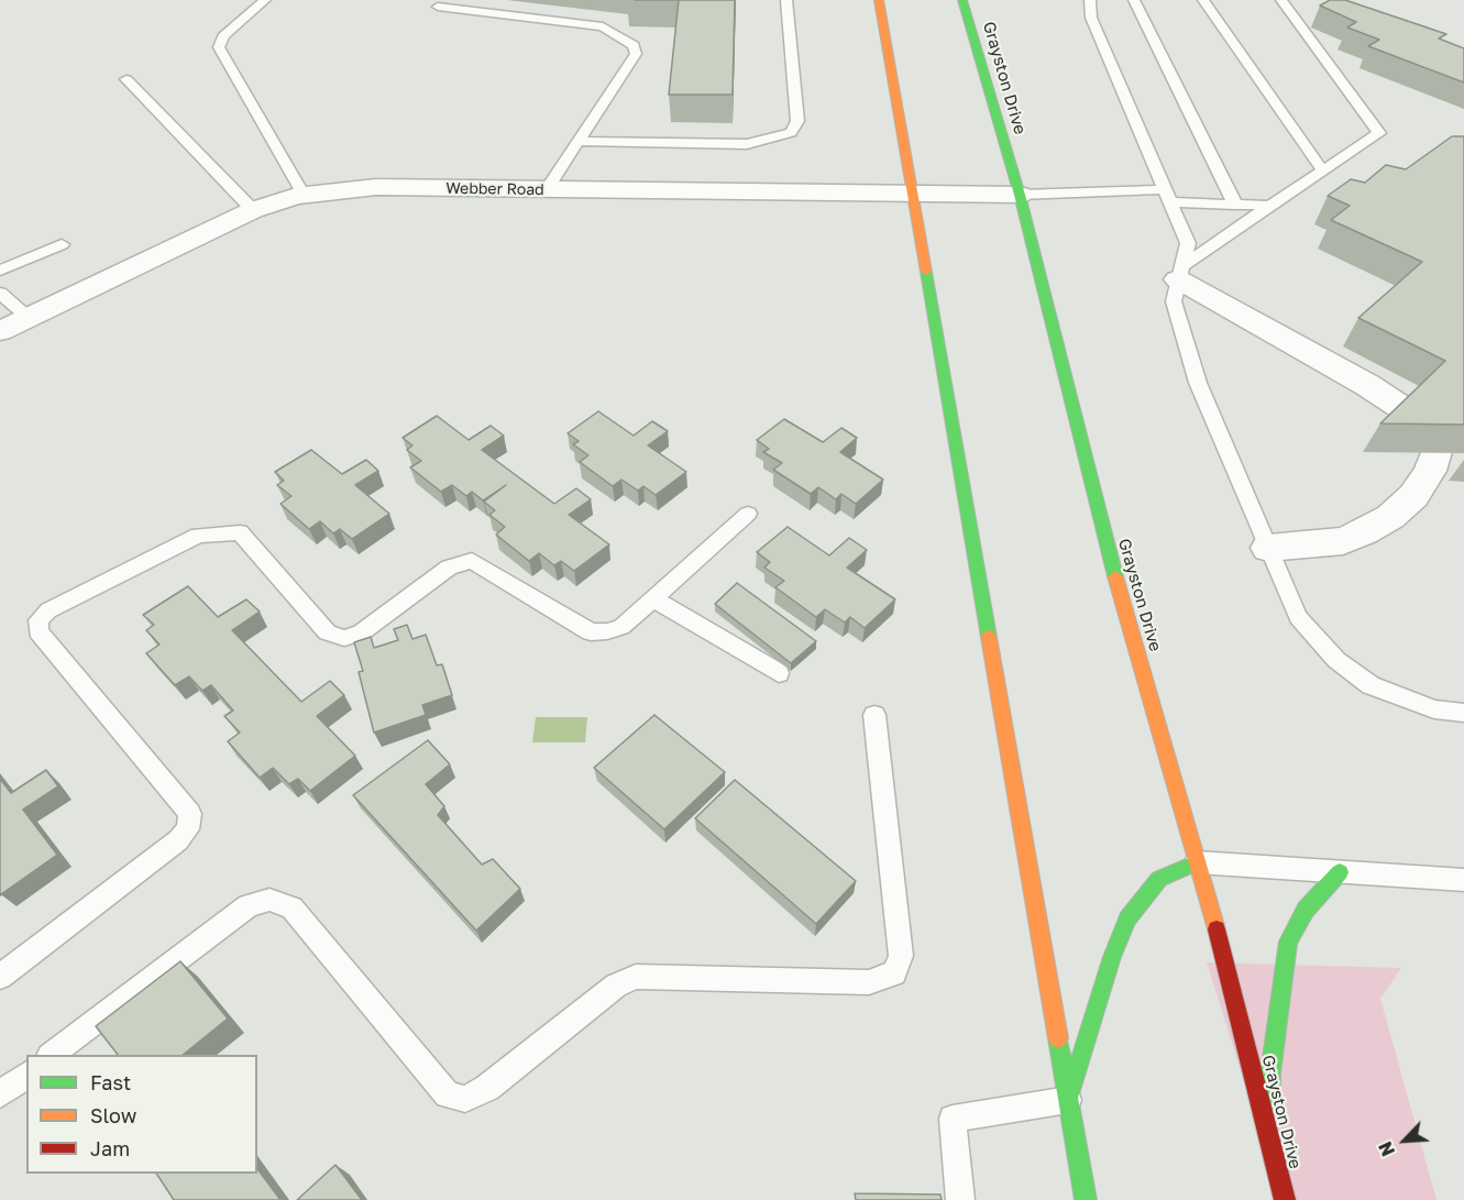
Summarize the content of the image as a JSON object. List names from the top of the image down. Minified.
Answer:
{"streets":{"main road":["Grayston Drive"],"street":["Webber Road"]},"crossings":[["Grayston Drive","Webber Road"]],"legend":["Fast","Slow","Jam"],"north":"bottom left"}
